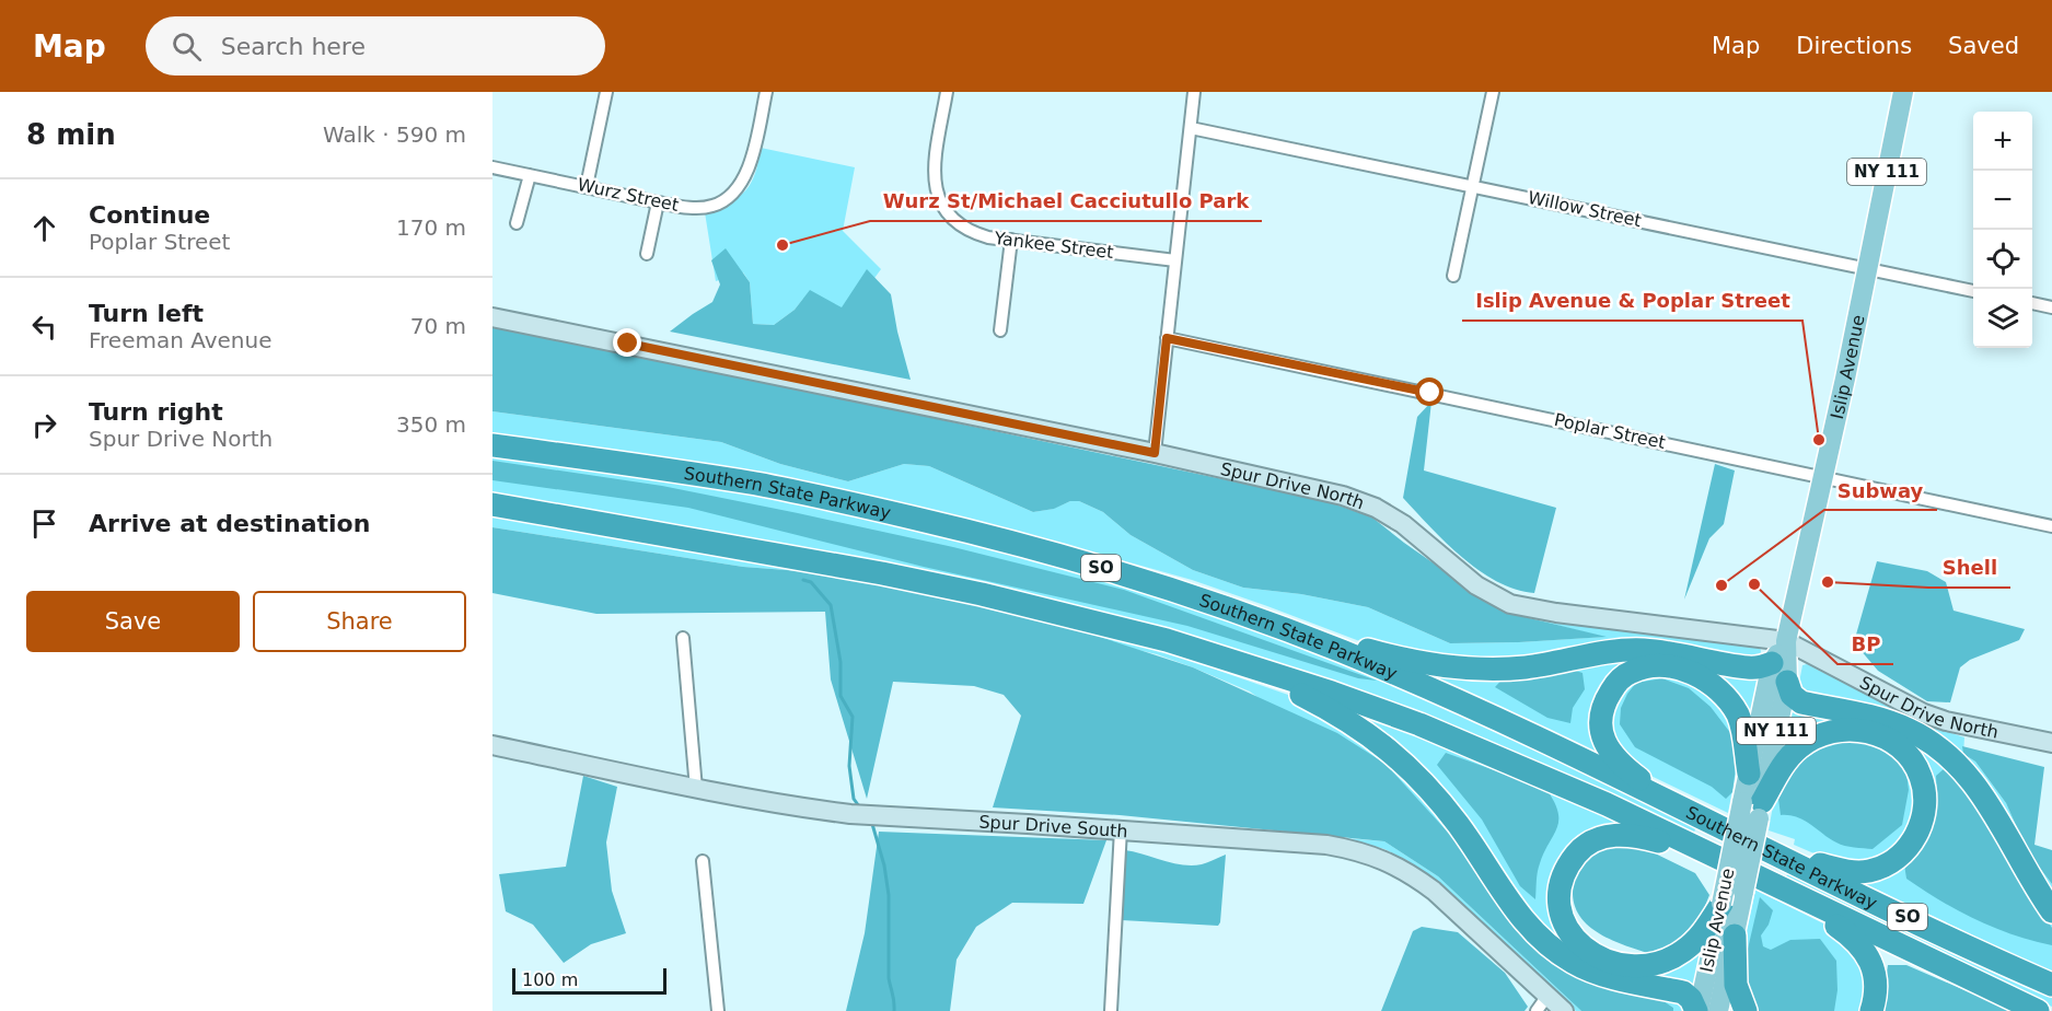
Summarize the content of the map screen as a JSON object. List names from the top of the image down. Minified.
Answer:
{"streets":{"highway":["Southern State Parkway","SO"],"main road":["NY 111","Islip Avenue"],"street":["Wurz Street","Willow Street","Yankee Street","Poplar Street","Spur Drive North","Spur Drive South"]},"crossings":[["Willow Street","Islip Avenue"],["Islip Avenue","Poplar Street"],["Islip Avenue","Spur Drive North"]],"places":["Wurz St/Michael Cacciutullo Park","Islip Avenue & Poplar Street","Shell","BP","Subway"],"scale_bar":"100 m","page":{"header":"Map","search":"Search here","nav":["Map","Directions","Saved"],"heading":["8 min","Walk · 590 m"],"map_buttons":["+","−"],"list":[["Continue","Poplar Street","170 m"],["Turn left","Freeman Avenue","70 m"],["Turn right","Spur Drive North","350 m"],"Arrive at destination"],"buttons":["Save","Share"],"scale":"100 m"}}
